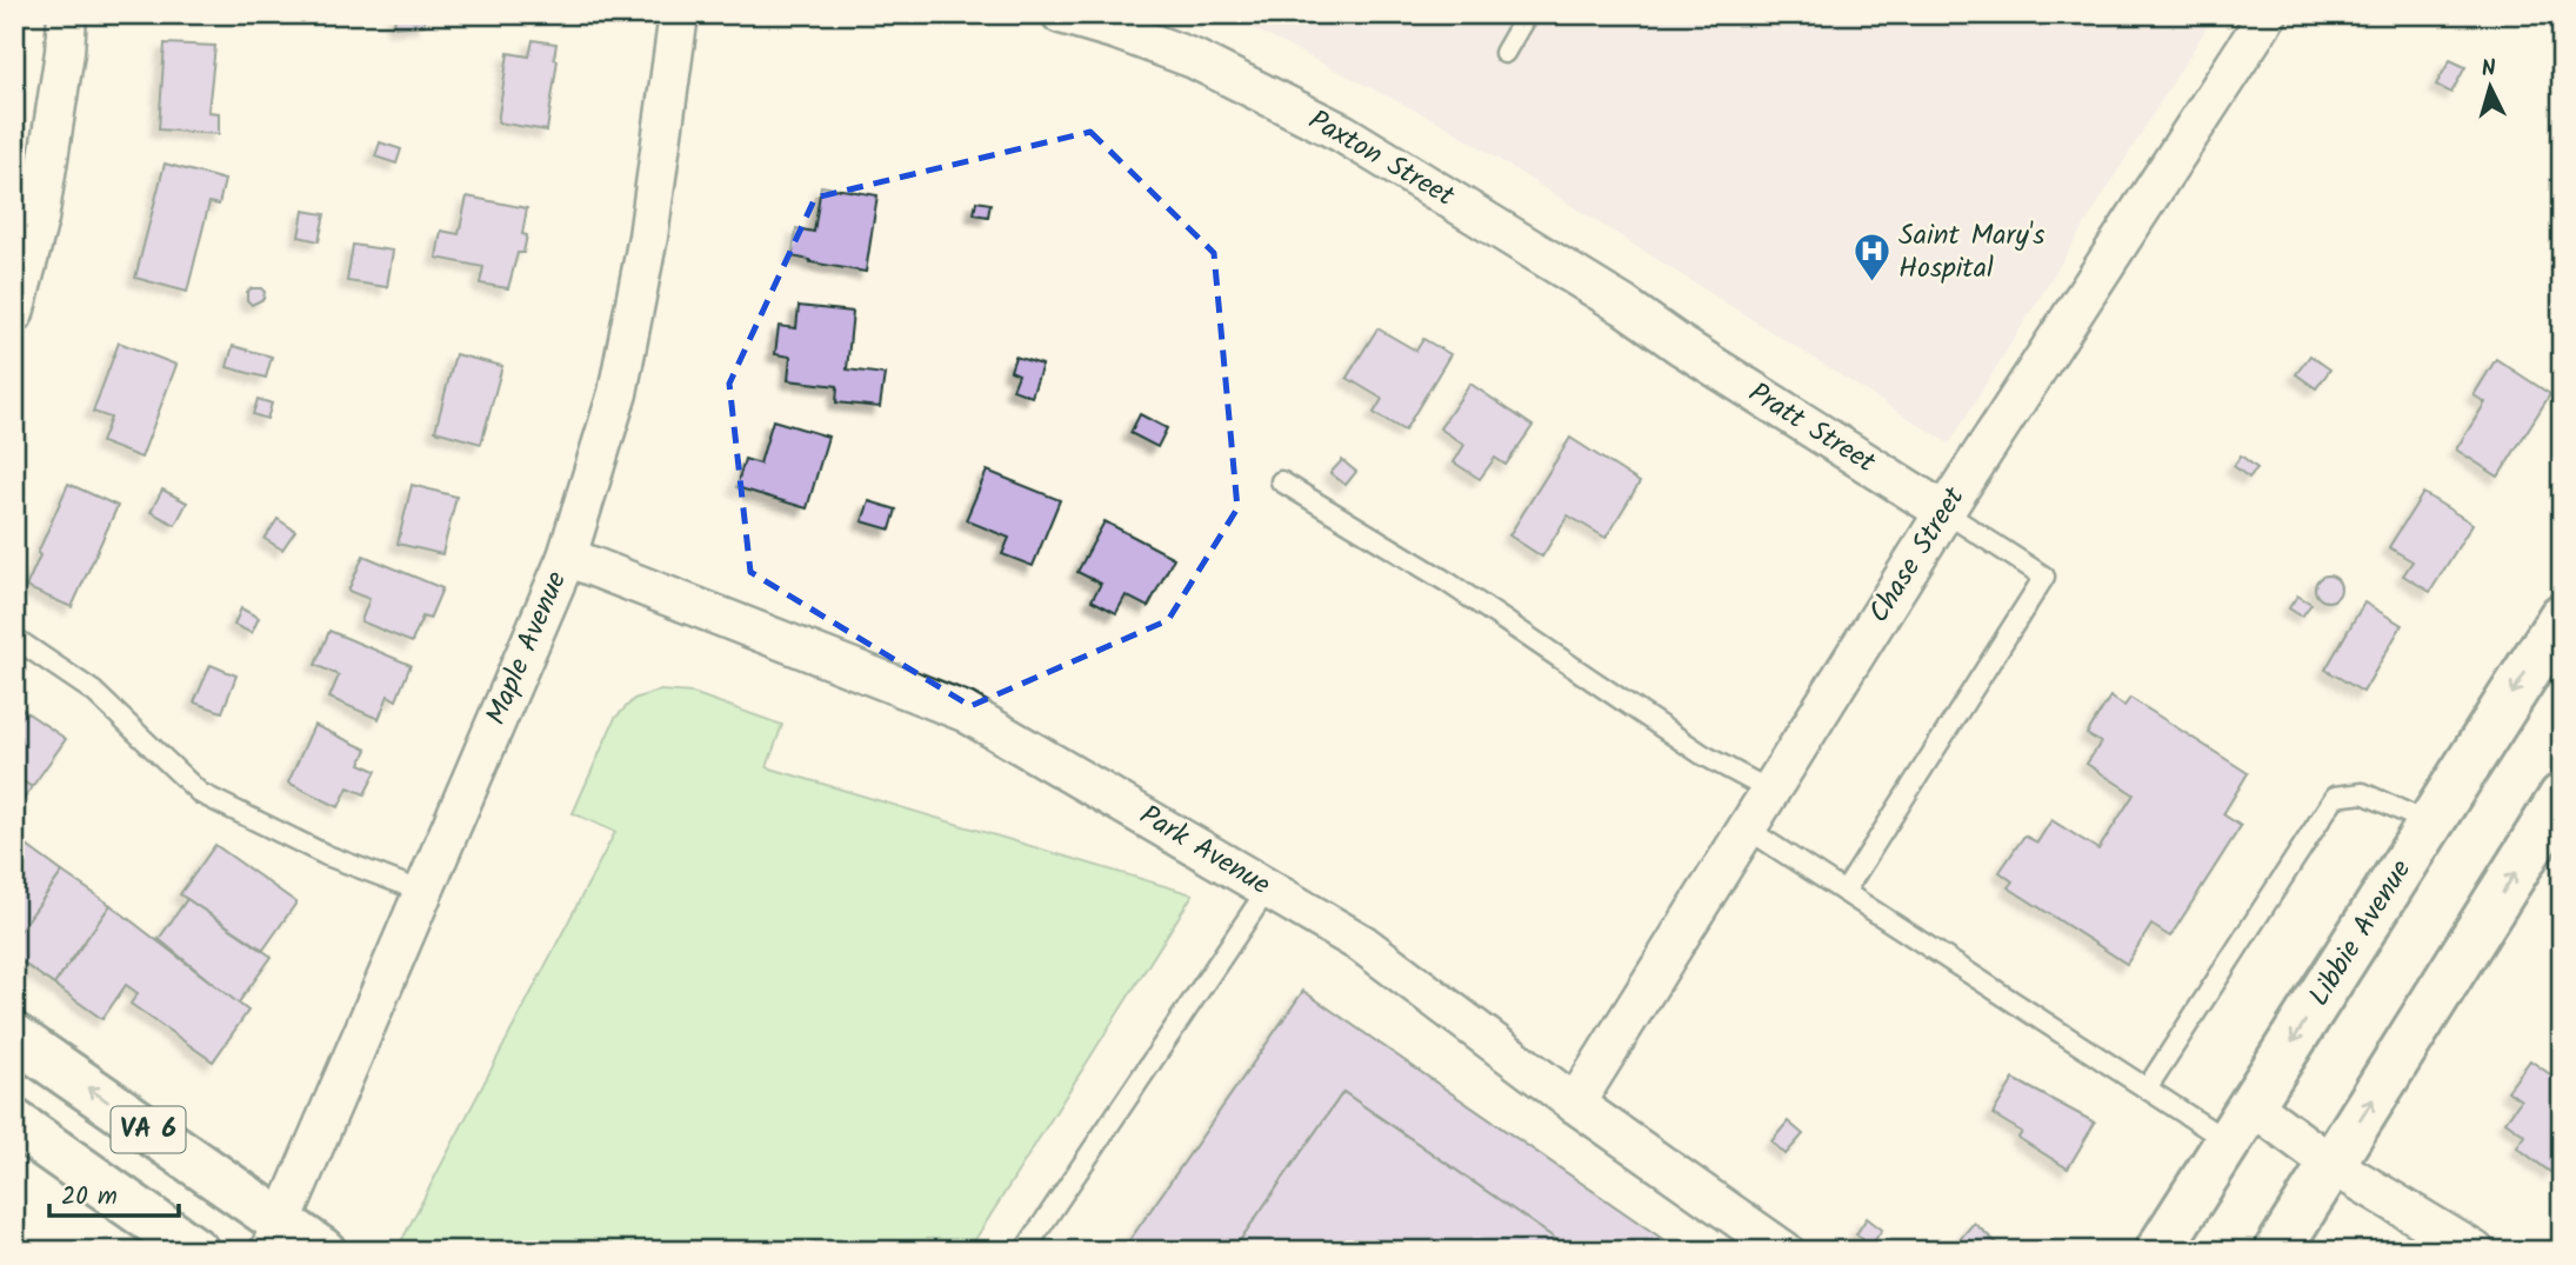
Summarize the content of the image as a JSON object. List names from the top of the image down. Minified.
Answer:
{"streets":{"main road":["Libbie Avenue","VA 6"],"street":["Paxton Street","Pratt Street","Chase Street","Maple Avenue","Park Avenue"]},"crossings":[["Paxton Street","Pratt Street"],["Pratt Street","Chase Street"],["Chase Street","Park Avenue"],["Maple Avenue","Park Avenue"],["Maple Avenue","VA 6"]],"places":{"hospital":["Saint Mary's Hospital"]},"scale_bar":"20 m","north":"top"}
